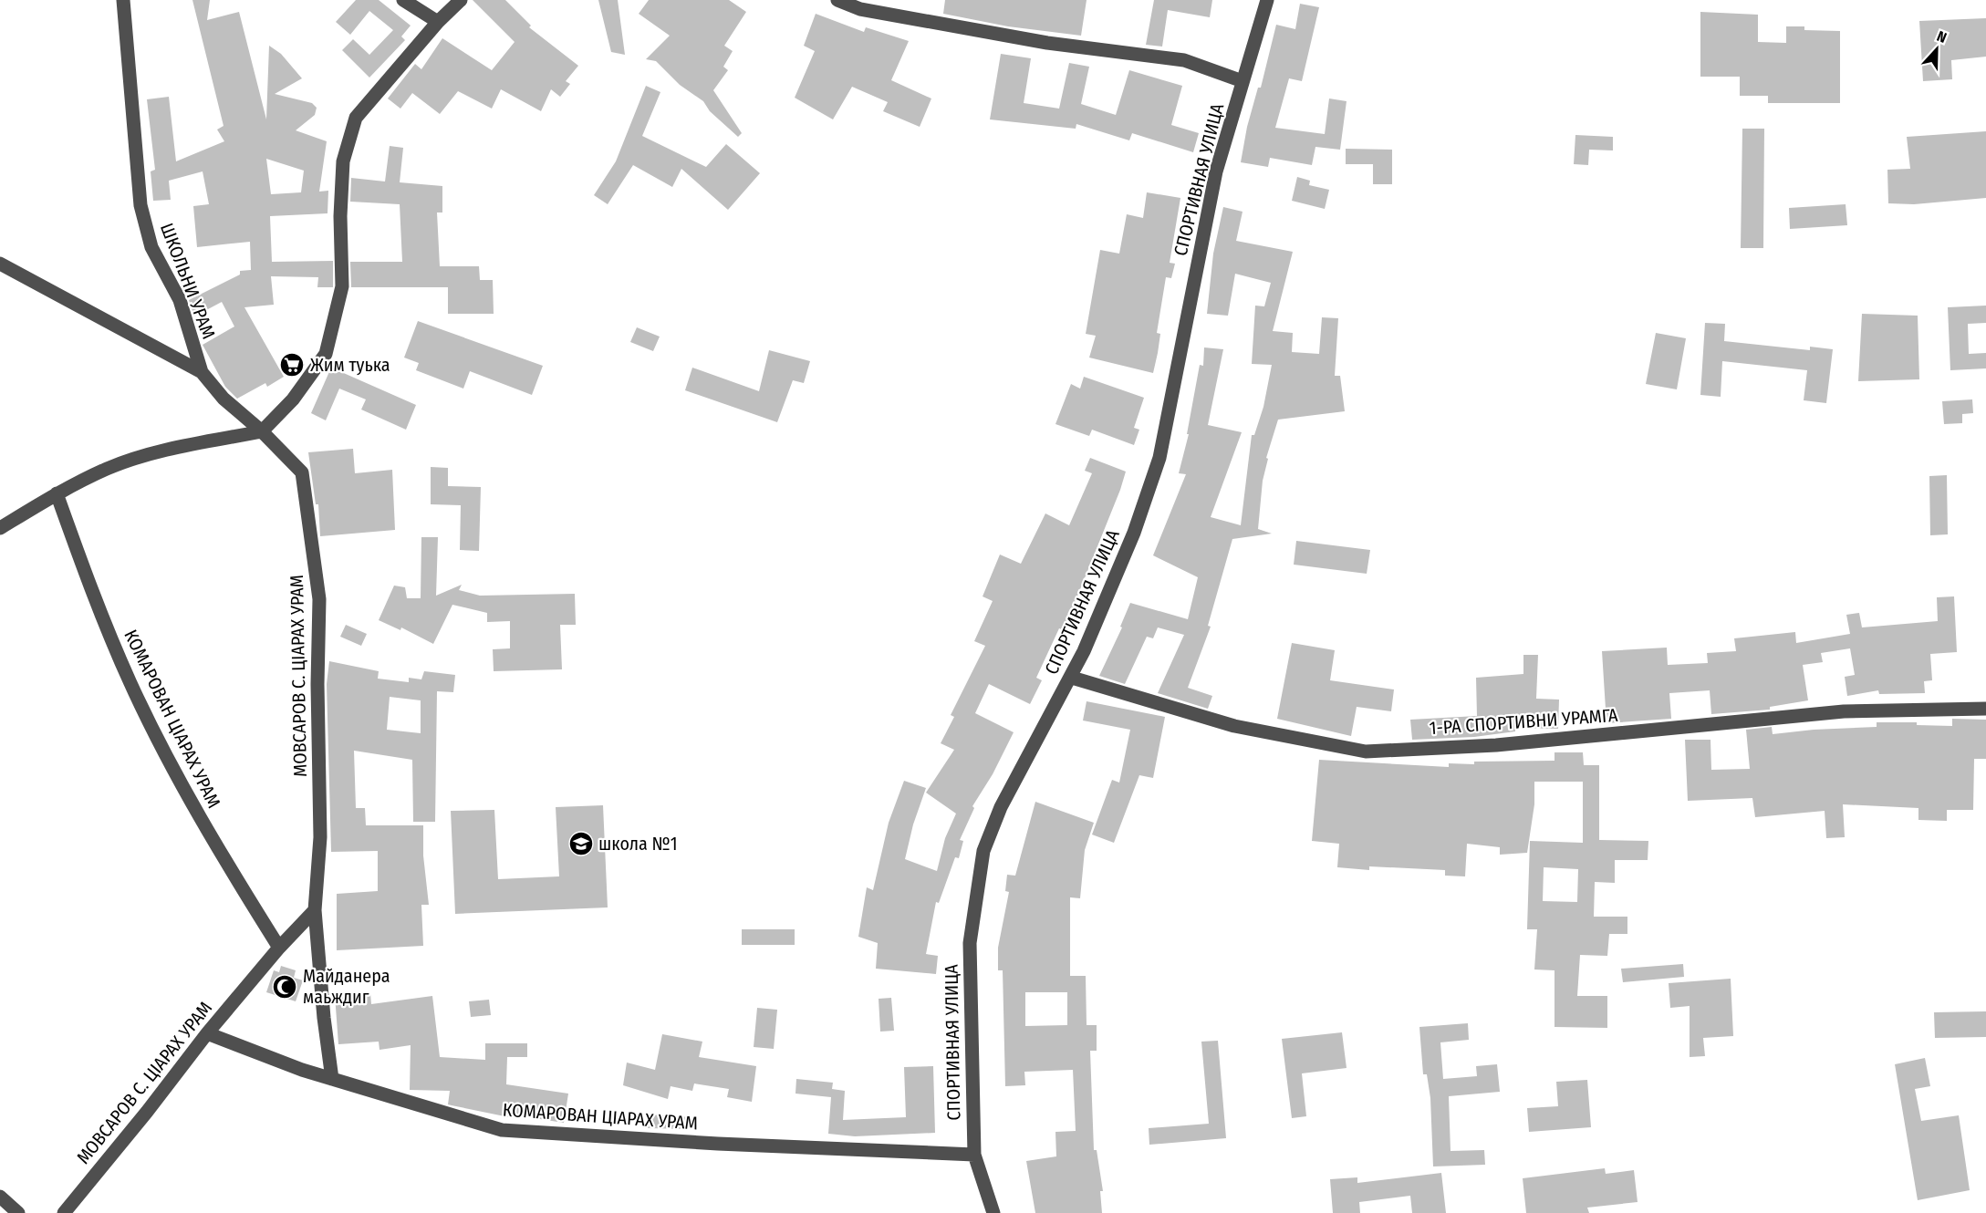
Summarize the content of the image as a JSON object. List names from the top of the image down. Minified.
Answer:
{"streets":{"street":["СПОРТИВНАЯ УЛИЦА","ШКОЛЬНИ УРАМ","МОВСАРОВ С. ЦIАРАХ УРАМ","КОМАРОВАН ЦIАРАХ УРАМ","1-РА СПОРТИВНИ УРАМГА"]},"crossings":[["СПОРТИВНАЯ УЛИЦА","КОМАРОВАН ЦIАРАХ УРАМ"],["СПОРТИВНАЯ УЛИЦА","1-РА СПОРТИВНИ УРАМГА"],["ШКОЛЬНИ УРАМ","МОВСАРОВ С. ЦIАРАХ УРАМ"],["МОВСАРОВ С. ЦIАРАХ УРАМ","КОМАРОВАН ЦIАРАХ УРАМ"]],"places":{"supermarket":["Жим туька"],"school or university":["школа №1"],"mosque":["Майданера маьждиг"]},"north":"top"}
